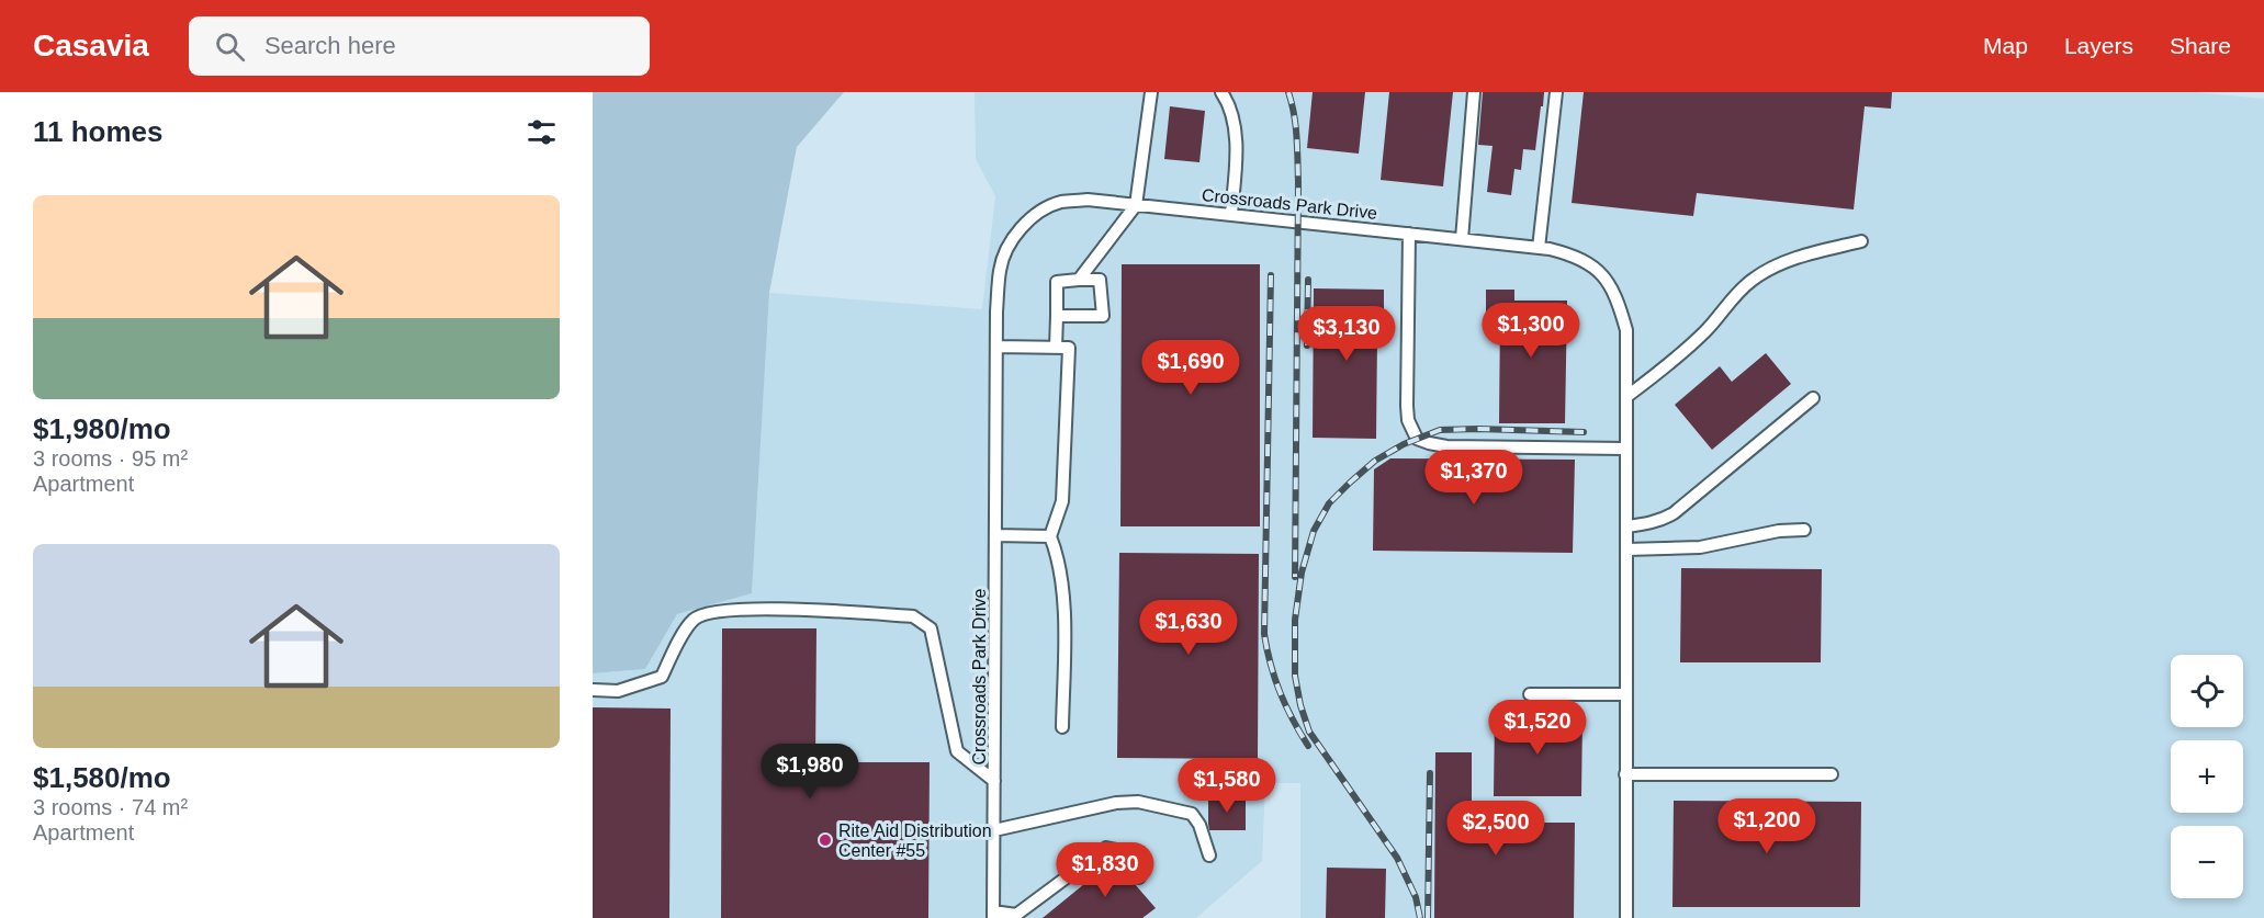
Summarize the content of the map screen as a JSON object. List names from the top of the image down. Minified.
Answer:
{"streets":{"street":["Crossroads Park Drive"]},"places":["Rite Aid Distribution Center #55"],"page":{"header":"Casavia","search":"Search here","nav":["Map","Layers","Share"],"heading":"11 homes","list":[{"name":"$1,980/mo","note":"3 rooms · 95 m² · Apartment"},{"name":"$1,580/mo","note":"3 rooms · 74 m² · Apartment"}],"price":["$1,300","$3,130","$1,690","$1,370","$1,630","$1,520","$1,980","$1,580","$1,200","$2,500","$1,830"],"map_buttons":["+","−"]}}
